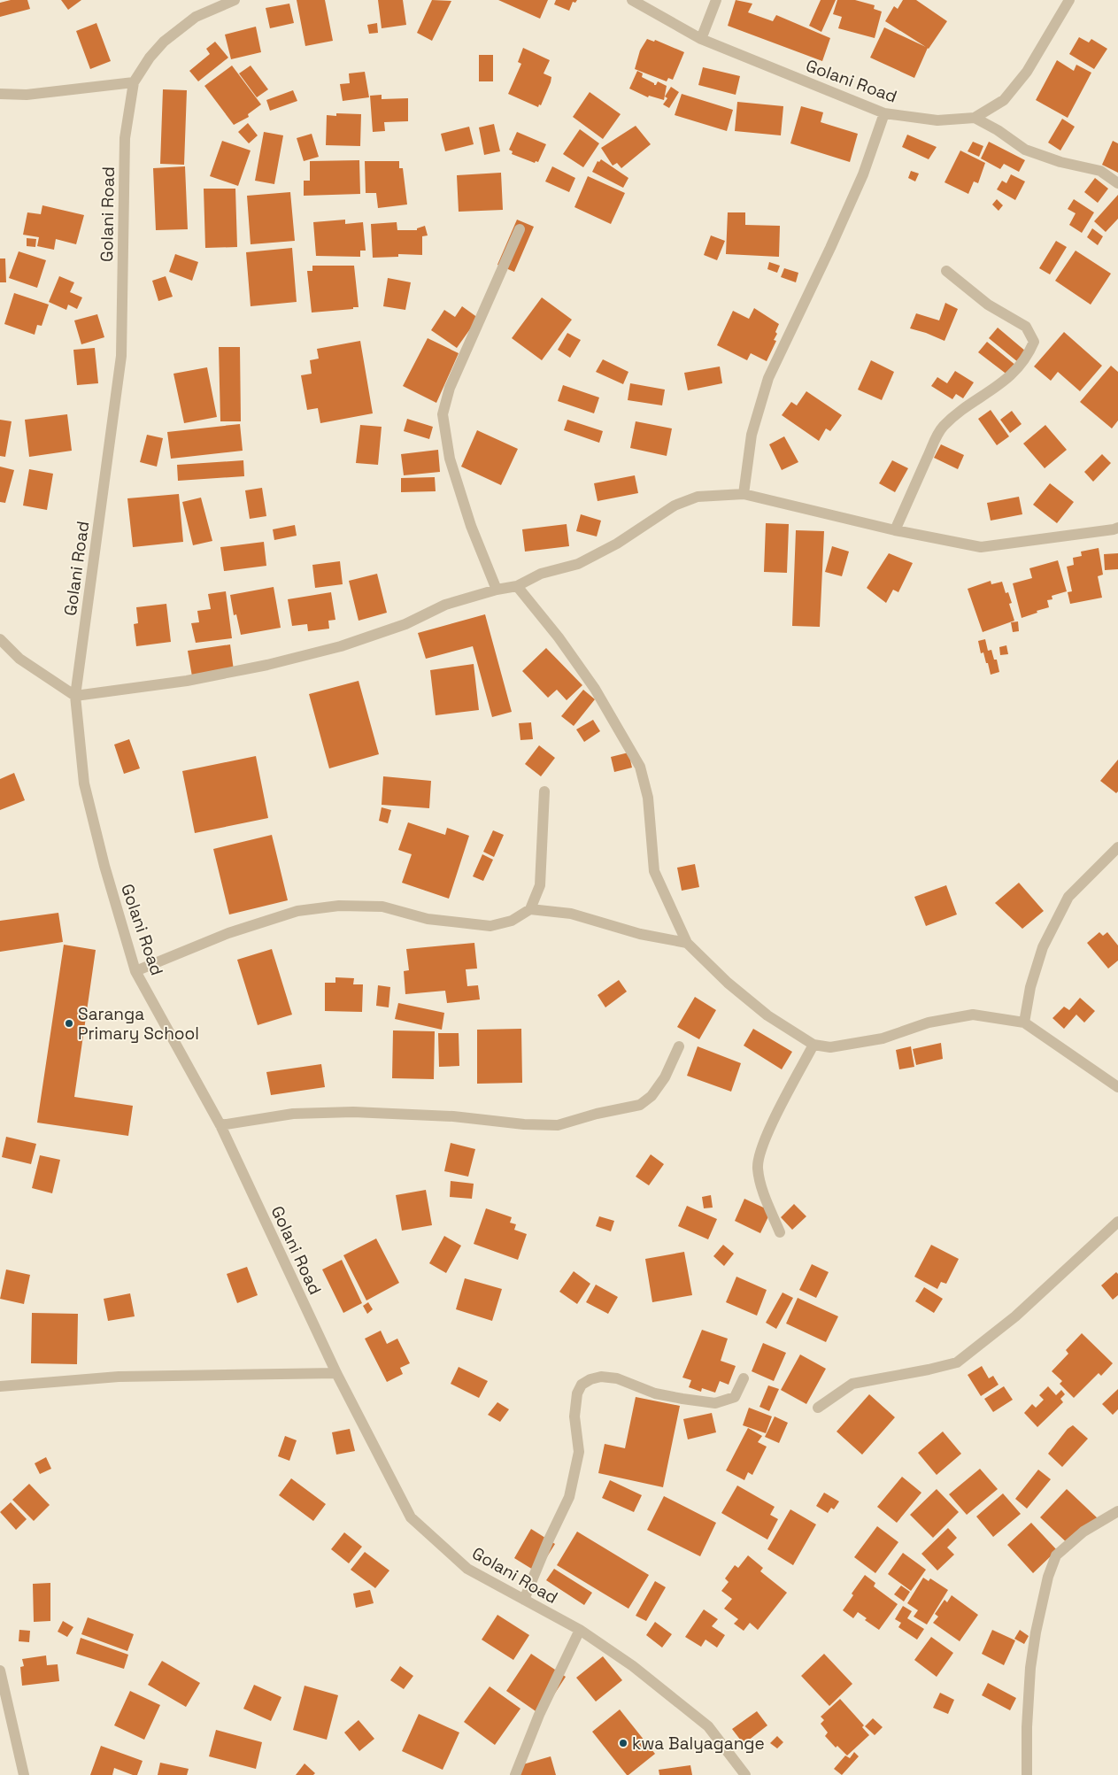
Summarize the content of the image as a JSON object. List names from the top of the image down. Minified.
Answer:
{"streets":{"street":["Golani Road"]},"places":["Saranga Primary School","kwa Balyagange"]}
